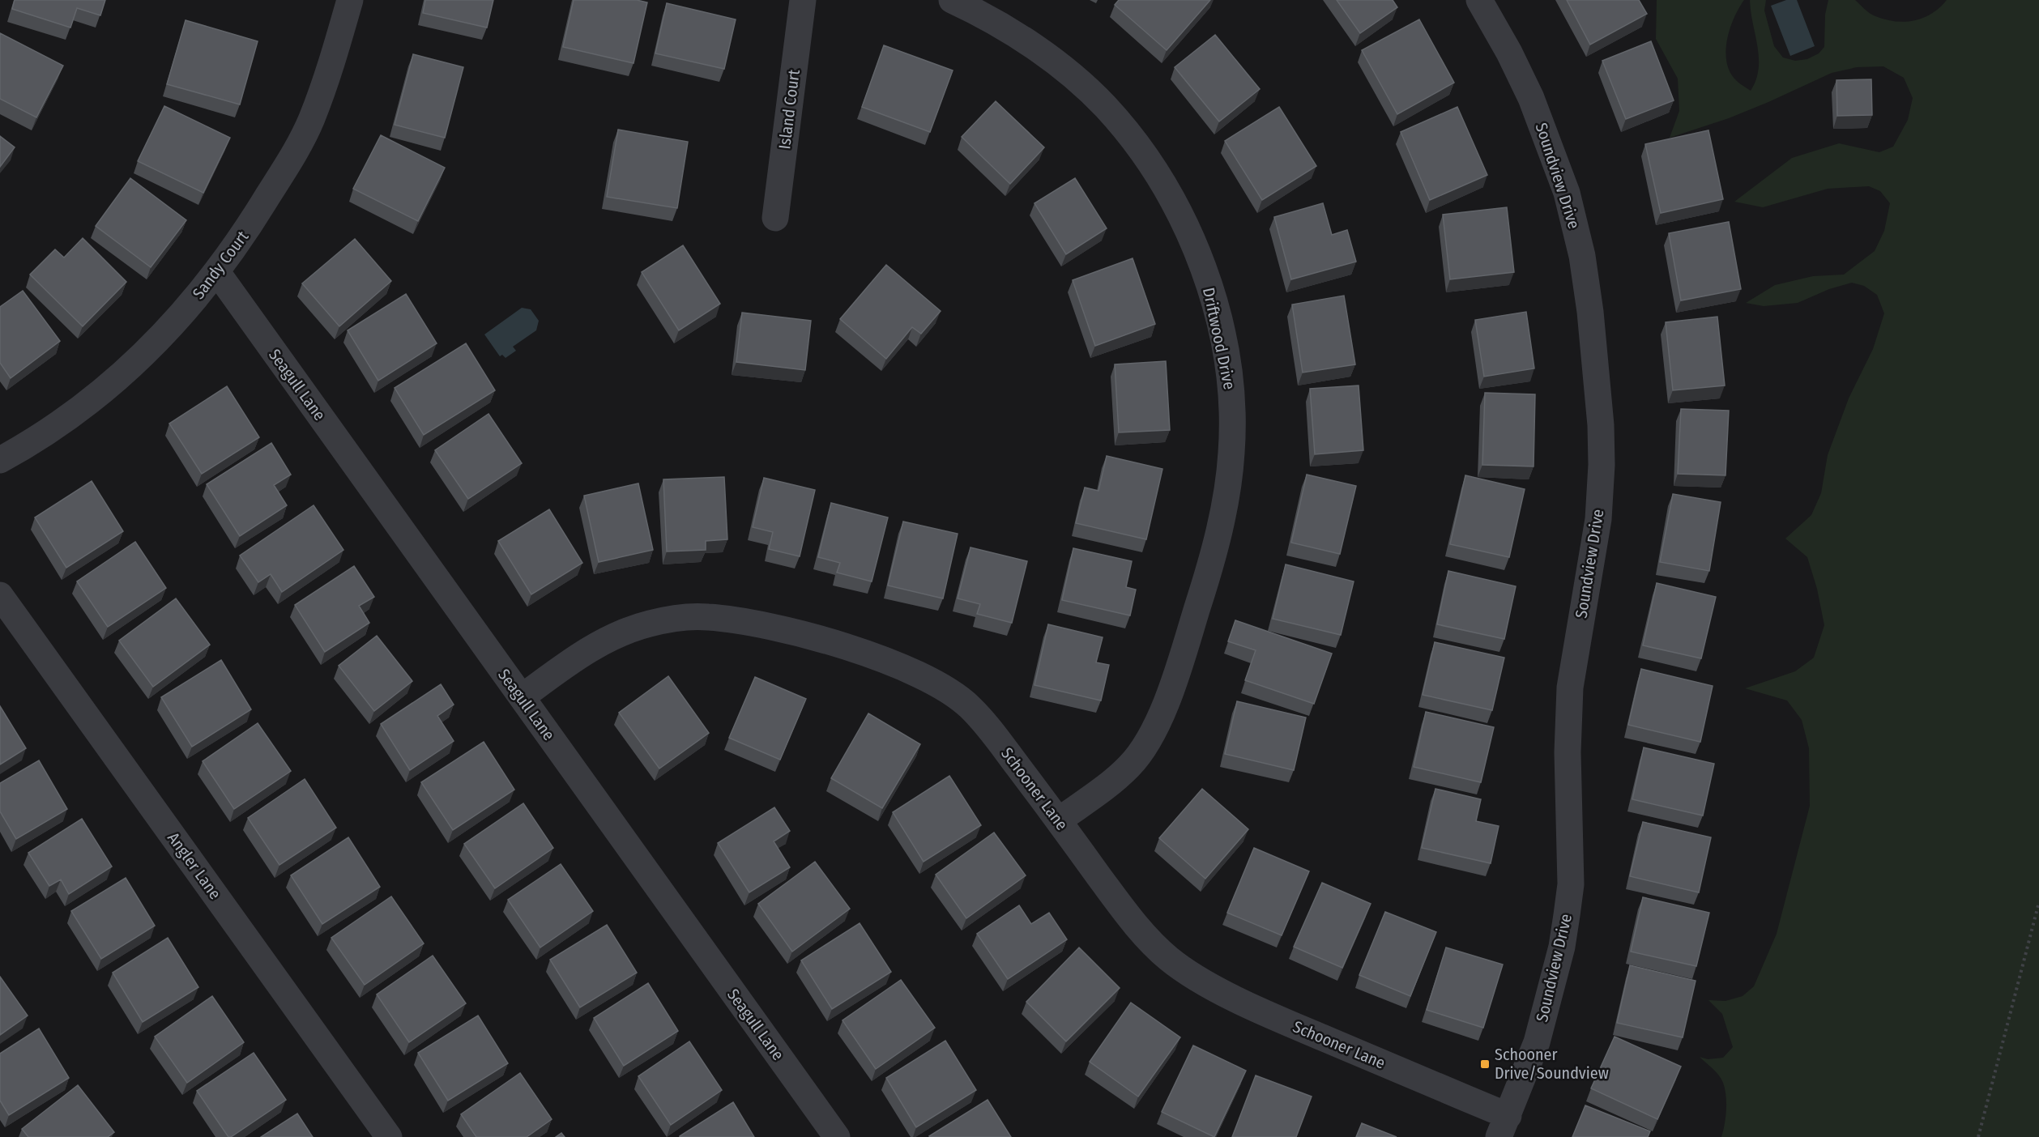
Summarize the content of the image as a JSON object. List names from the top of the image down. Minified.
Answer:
{"streets":{"street":["Island Court","Soundview Drive","Sandy Court","Driftwood Drive","Seagull Lane","Schooner Lane","Angler Lane"]},"crossings":[["Soundview Drive","Schooner Lane"],["Sandy Court","Seagull Lane"],["Driftwood Drive","Schooner Lane"],["Seagull Lane","Schooner Lane"]],"places":{"transit":["Schooner Drive/Soundview"]}}
